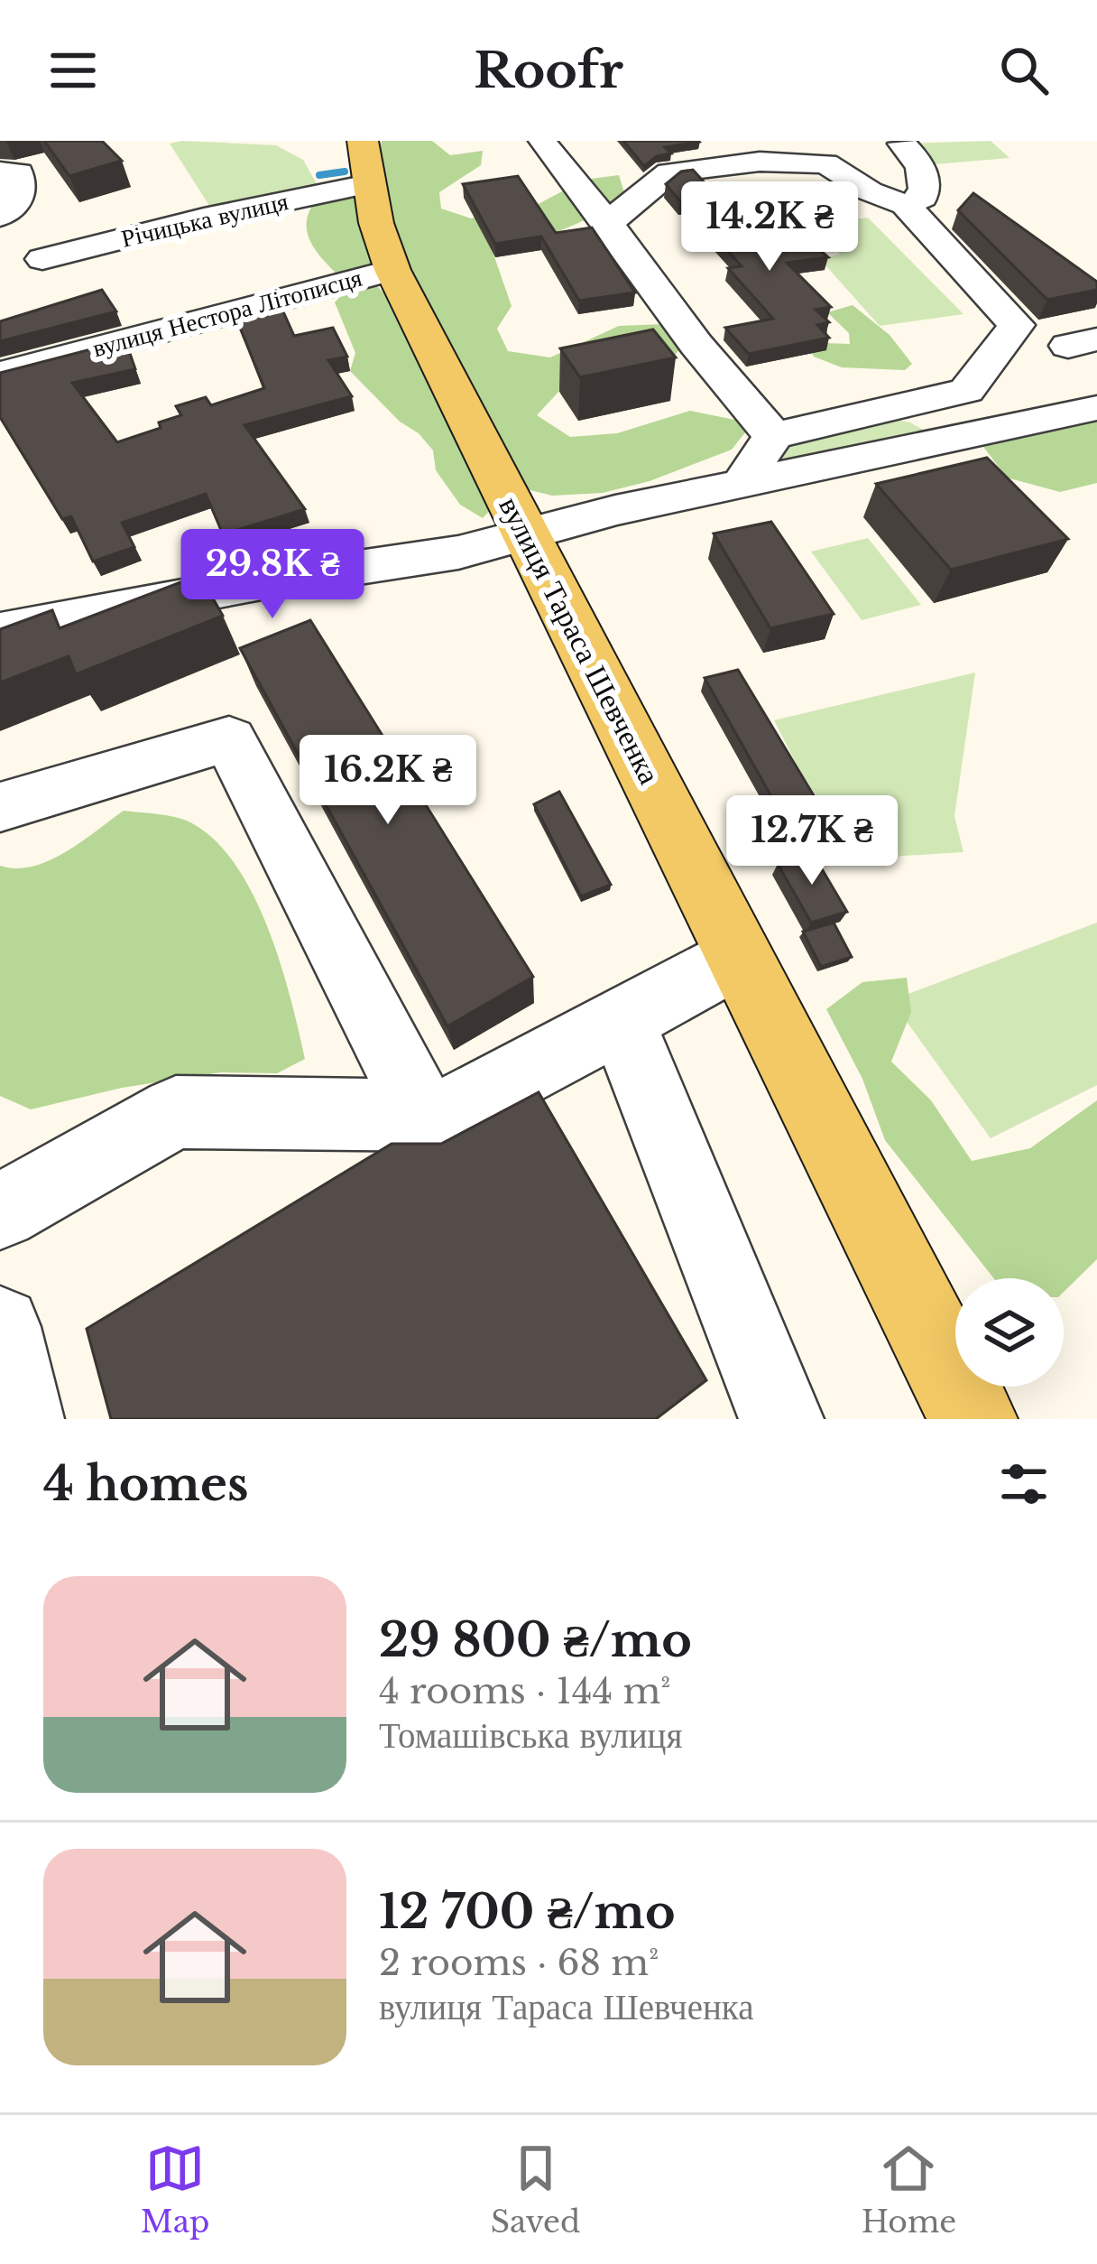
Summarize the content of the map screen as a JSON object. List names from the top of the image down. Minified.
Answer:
{"streets":{"main road":["вулиця Тараса Шевченка"],"street":["Річицька вулиця","вулиця Нестора Літописця"]},"crossings":[["Річицька вулиця","вулиця Тараса Шевченка"],["вулиця Нестора Літописця","вулиця Тараса Шевченка"]],"page":{"header":"Roofr","price":["14.2K ₴","29.8K ₴","16.2K ₴","12.7K ₴"],"heading":"4 homes","list":[{"name":"29 800 ₴/mo","note":"4 rooms · 144 m² · Томашівська вулиця"},{"name":"12 700 ₴/mo","note":"2 rooms · 68 m² · вулиця Тараса Шевченка"}],"tabs":["Map","Saved","Home"]}}
